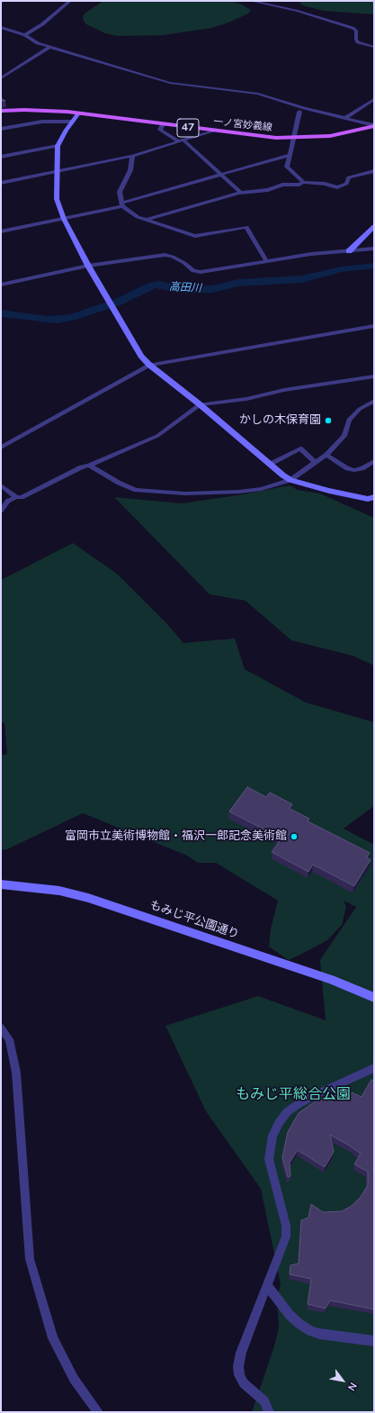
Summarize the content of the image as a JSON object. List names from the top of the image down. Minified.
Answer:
{"streets":{"main road":["一ノ宮妙義線","47"],"street":["もみじ平公園通り"]},"water":["高田川"],"parks":["もみじ平総合公園"],"places":["かしの木保育園","富岡市立美術博物館・福沢一郎記念美術館"],"north":"bottom right"}
